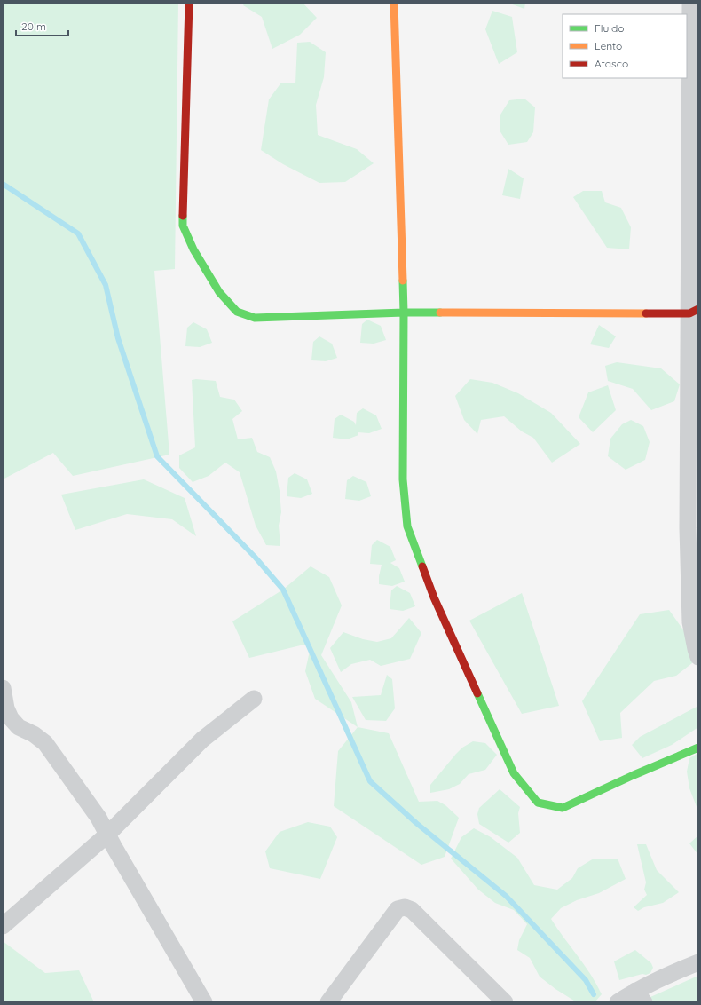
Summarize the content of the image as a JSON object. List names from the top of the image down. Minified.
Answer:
{"legend":["Fluido","Lento","Atasco"],"scale_bar":"20 m"}
